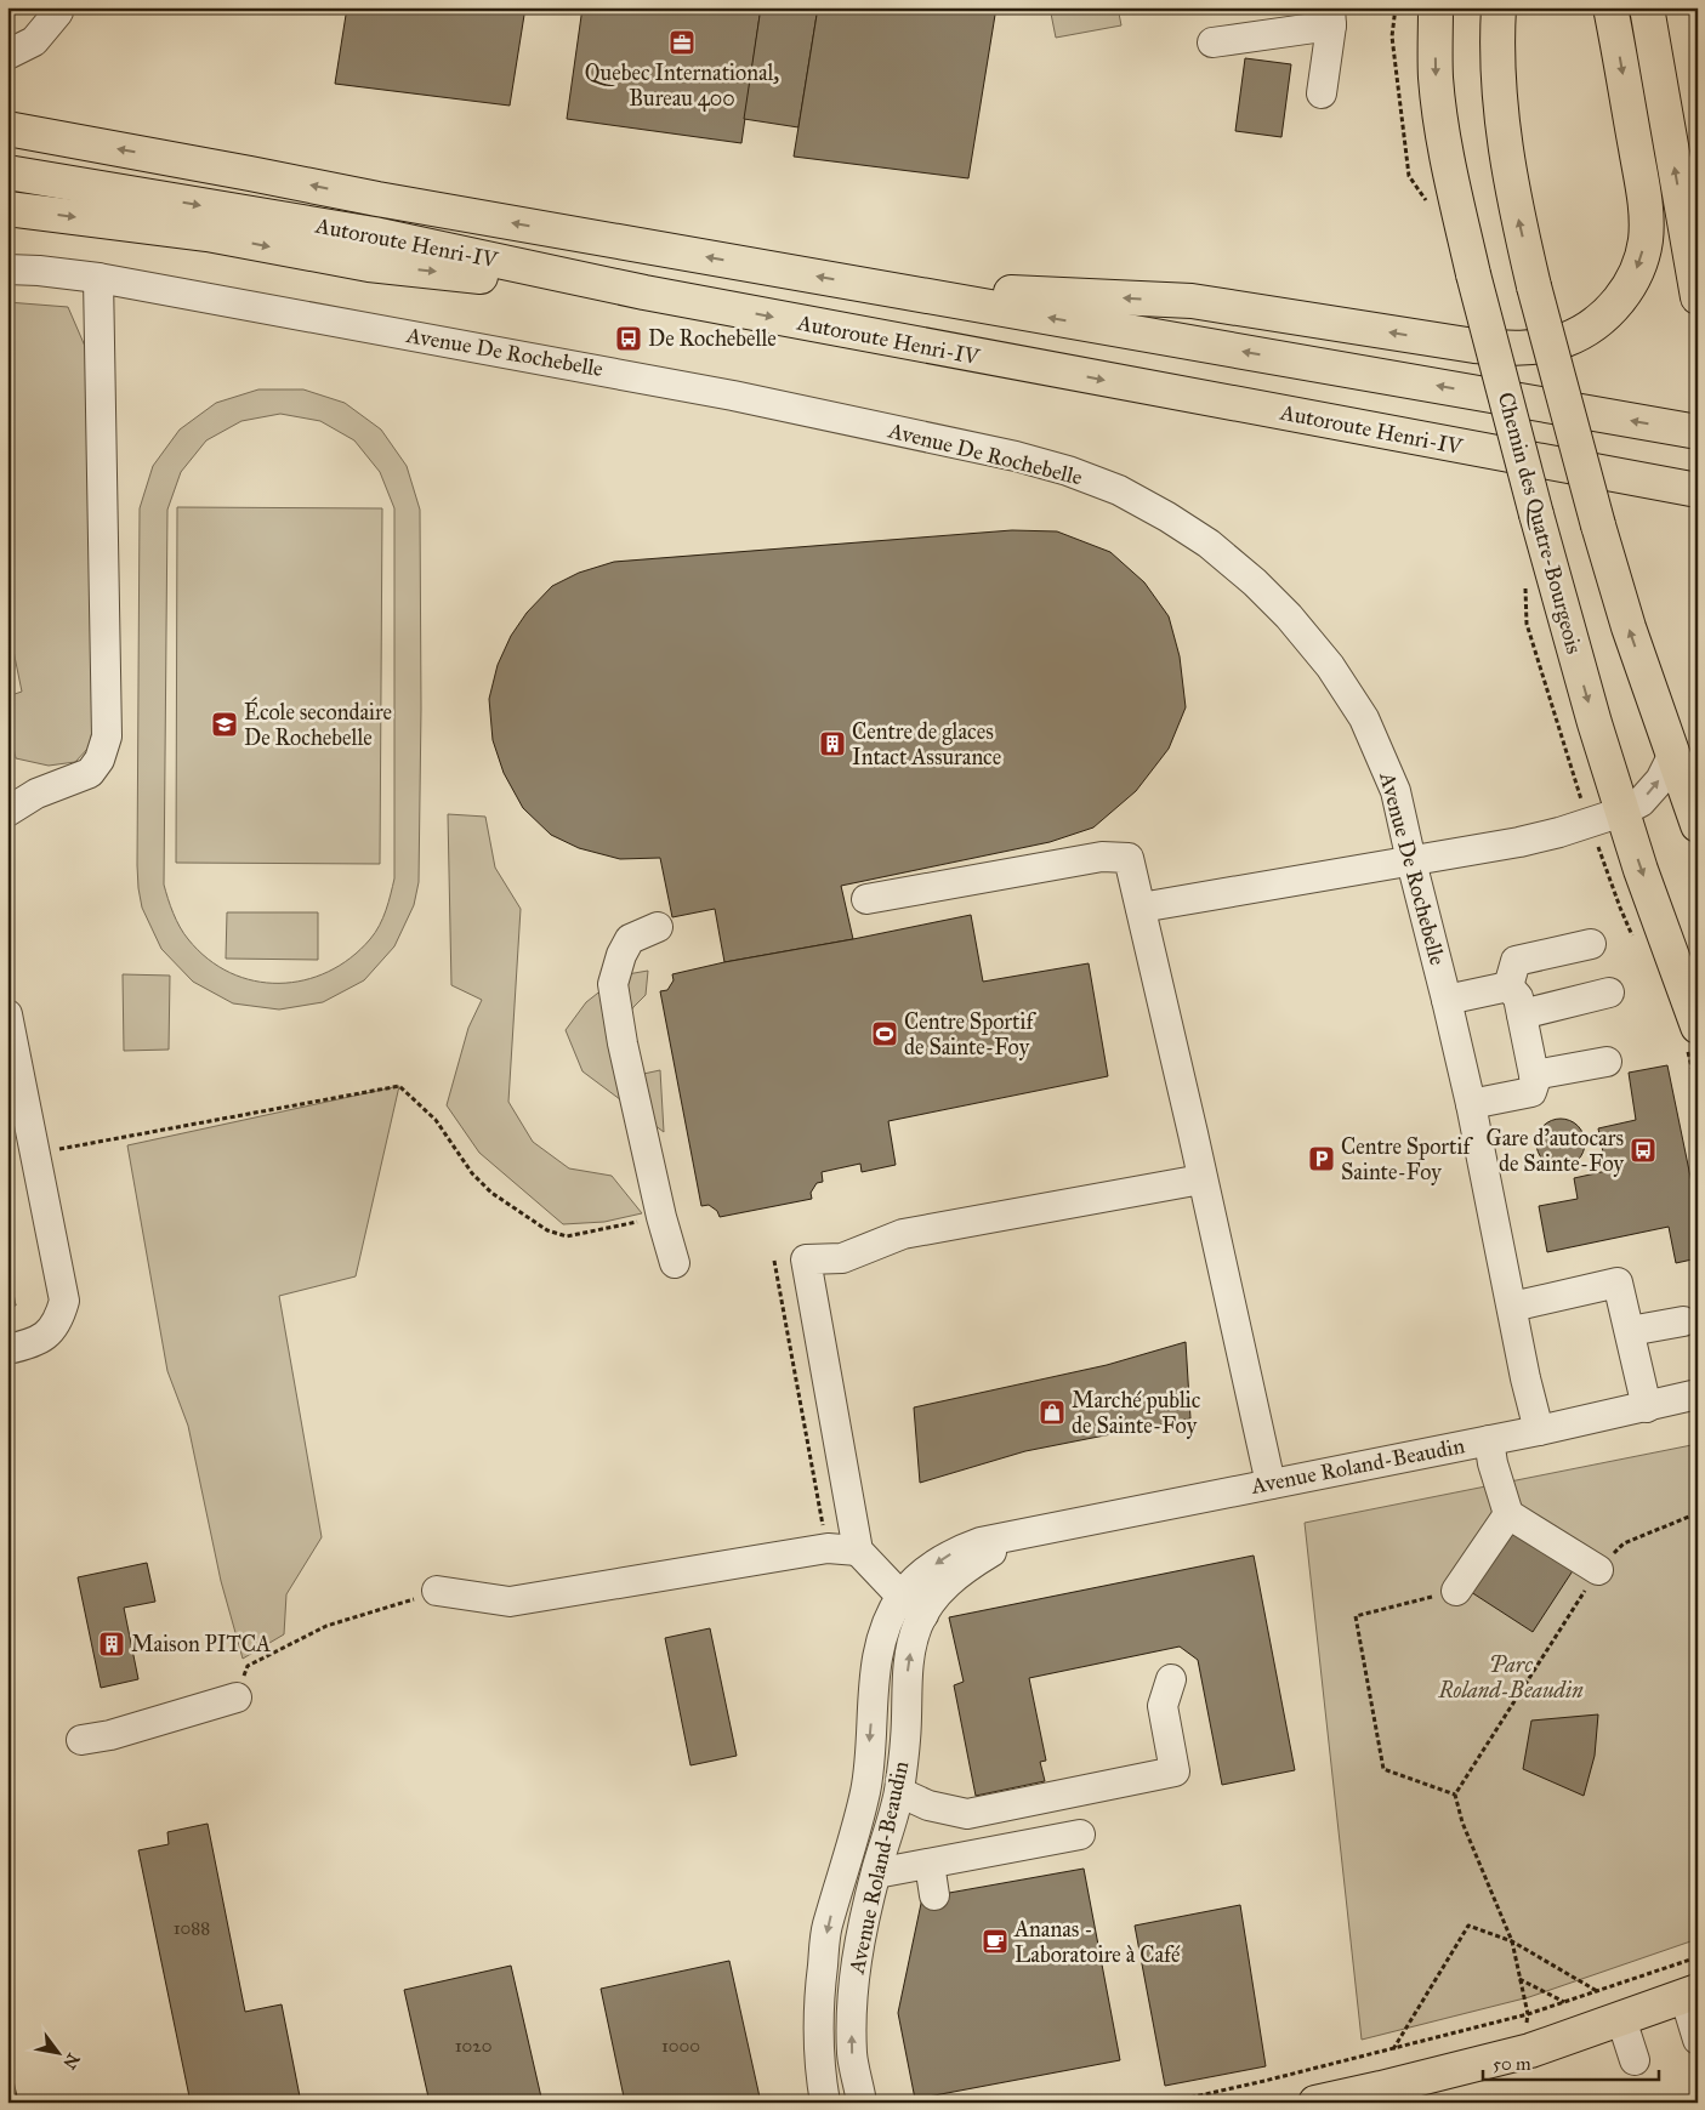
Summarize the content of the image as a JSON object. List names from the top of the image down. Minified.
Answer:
{"streets":{"main road":["Autoroute Henri-IV","Chemin des Quatre-Bourgeois"],"street":["Avenue De Rochebelle","Avenue Roland-Beaudin"]},"crossings":[["Avenue De Rochebelle","Avenue Roland-Beaudin"]],"parks":["Parc Roland-Beaudin"],"places":{"office":["Quebec International, Bureau 400"],"bus stop":["De Rochebelle","Gare d'autocars de Sainte-Foy"],"school or university":["École secondaire De Rochebelle"],"building":["Centre de glaces Intact Assurance","Maison PITCA"],"sports":["Centre Sportif de Sainte-Foy"],"parking":["Centre Sportif Sainte-Foy"],"shop":["Marché public de Sainte-Foy"],"cafe":["Ananas - Laboratoire à Café"]},"house_numbers":["1088","1020","1000"],"scale_bar":"50 m","north":"bottom right"}
